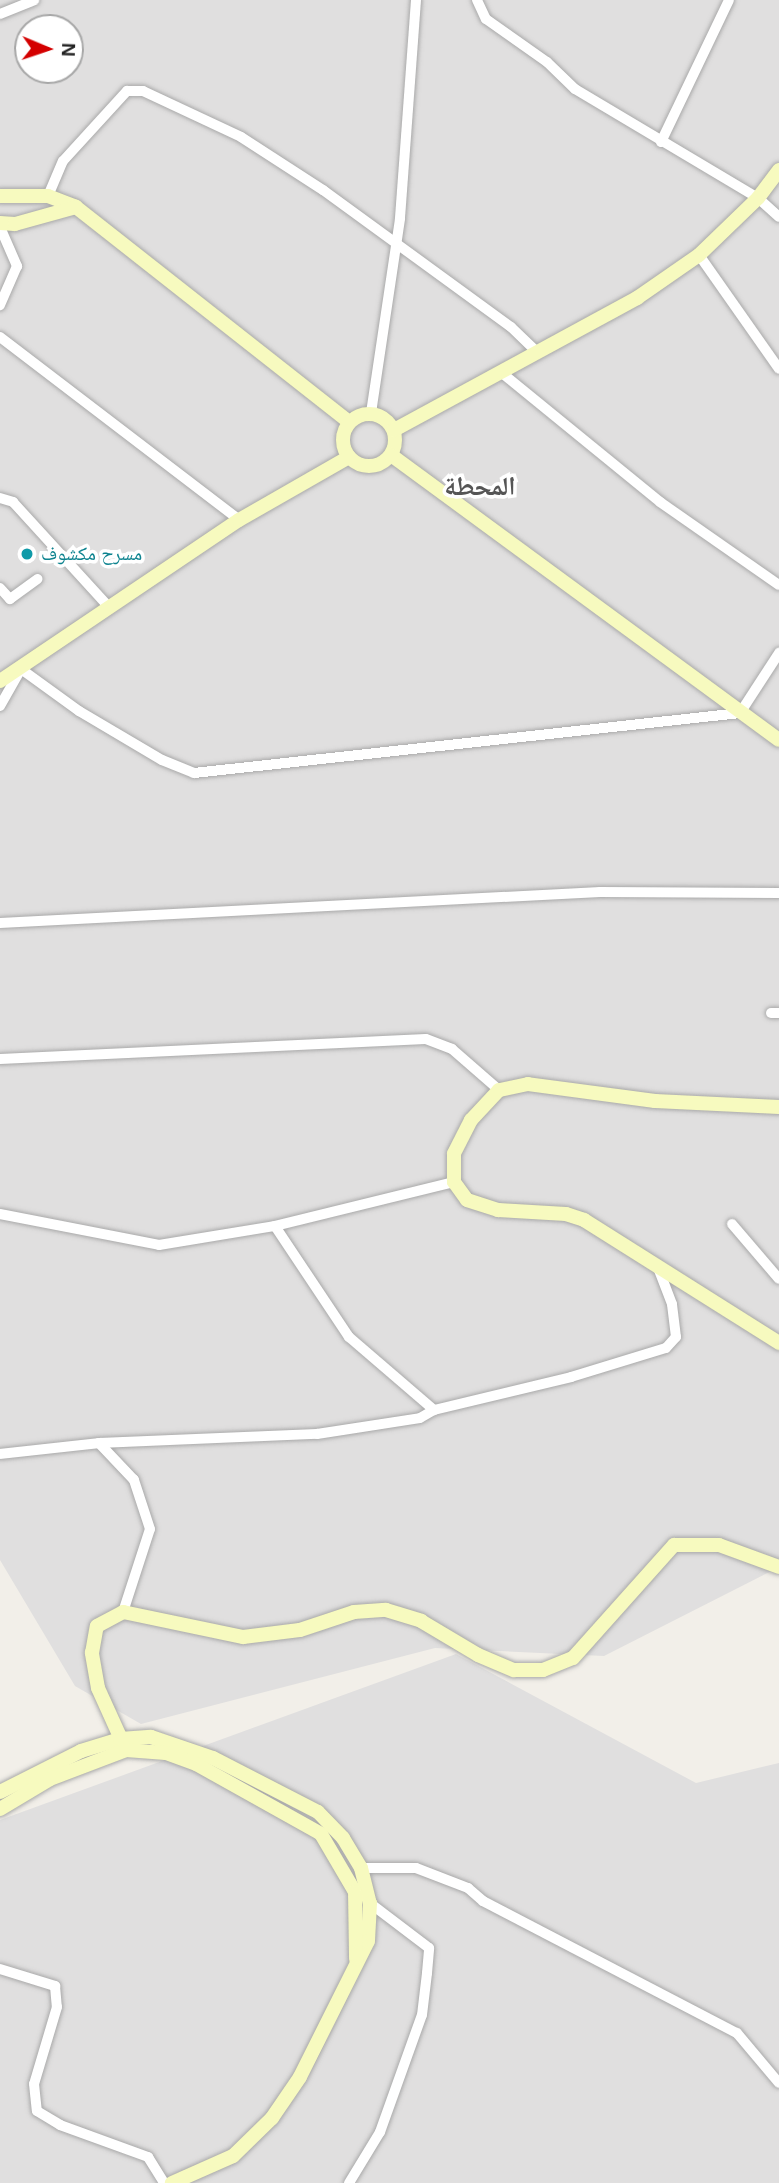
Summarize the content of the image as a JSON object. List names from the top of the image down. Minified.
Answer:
{"districts":["المحطة"],"places":["مسرح مكشوف"],"north":"right"}
